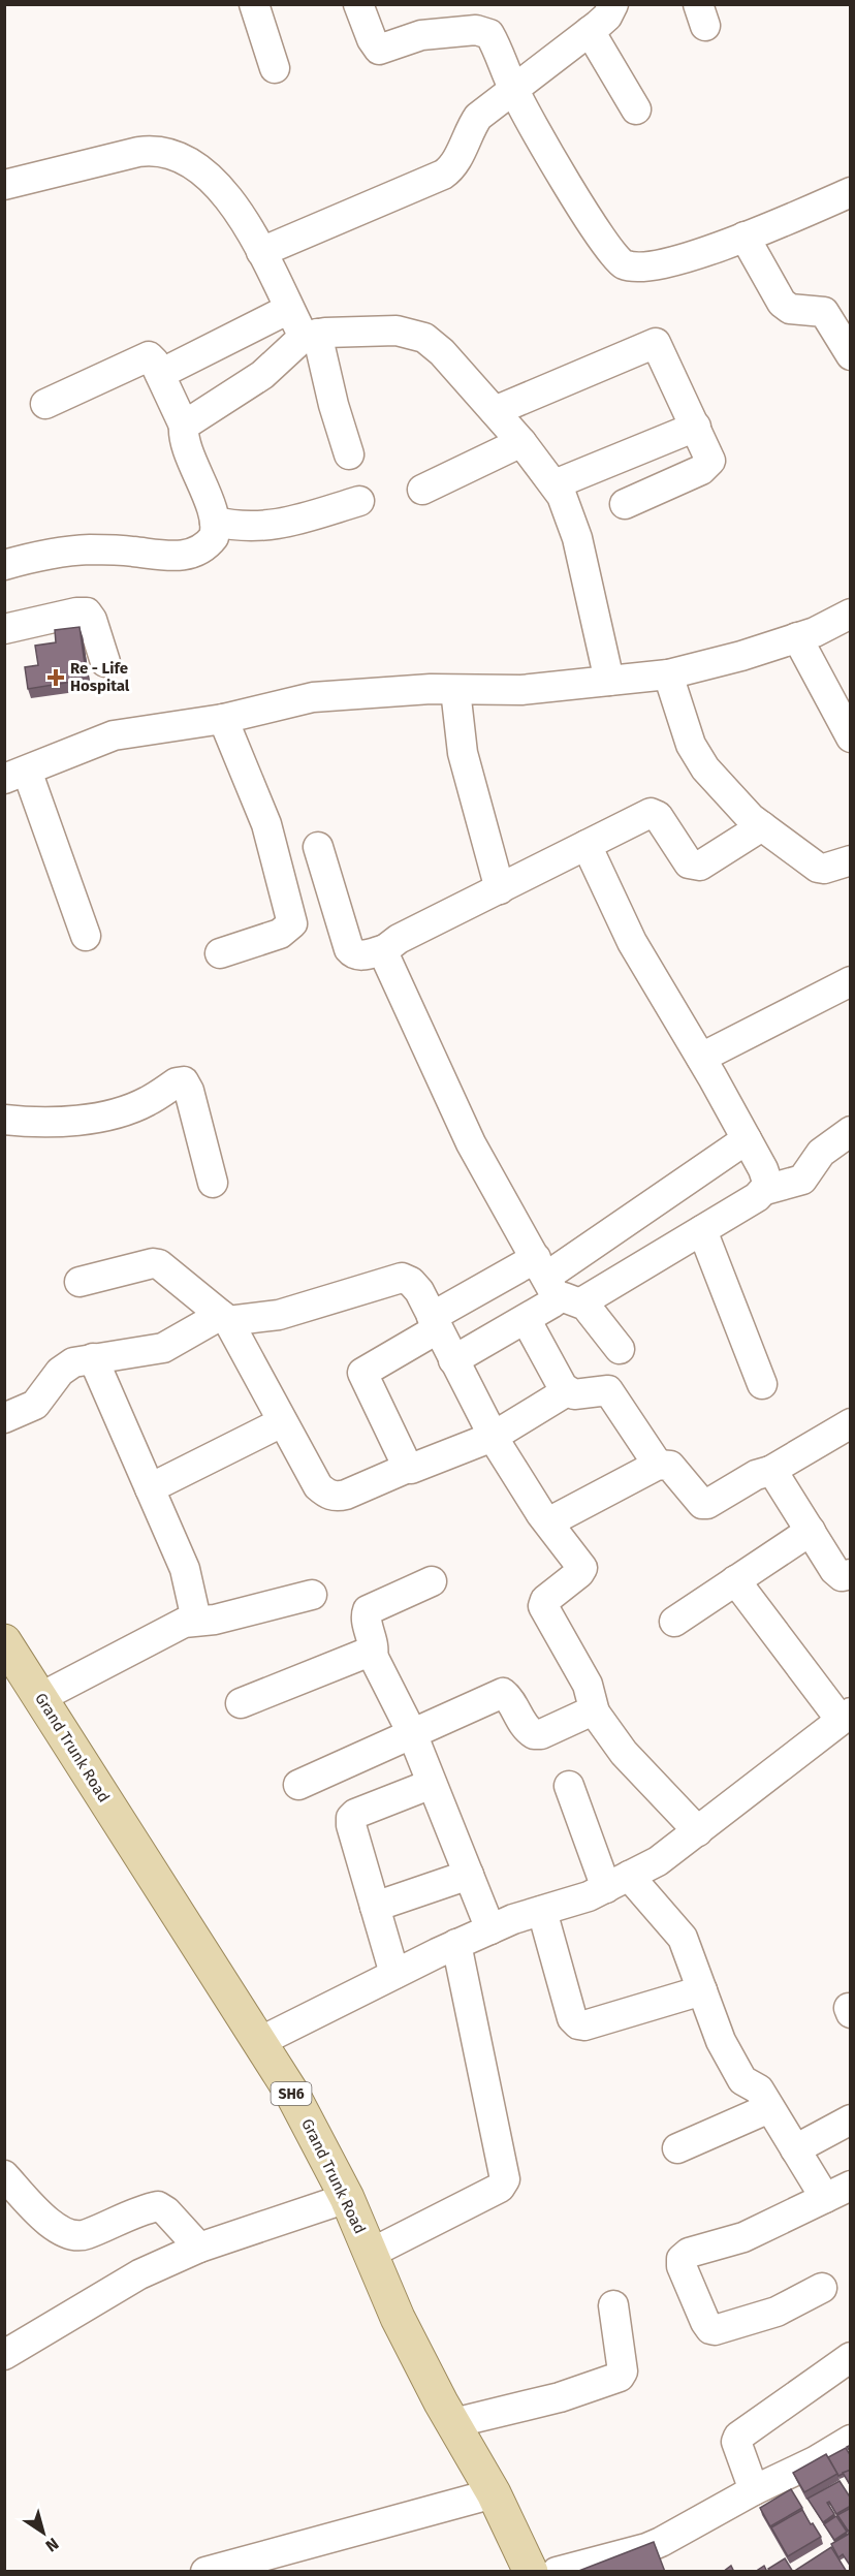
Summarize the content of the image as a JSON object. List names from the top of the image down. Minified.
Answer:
{"streets":{"main road":["Grand Trunk Road","SH6"]},"places":{"health":["Re - Life Hospital"]},"north":"bottom right"}
